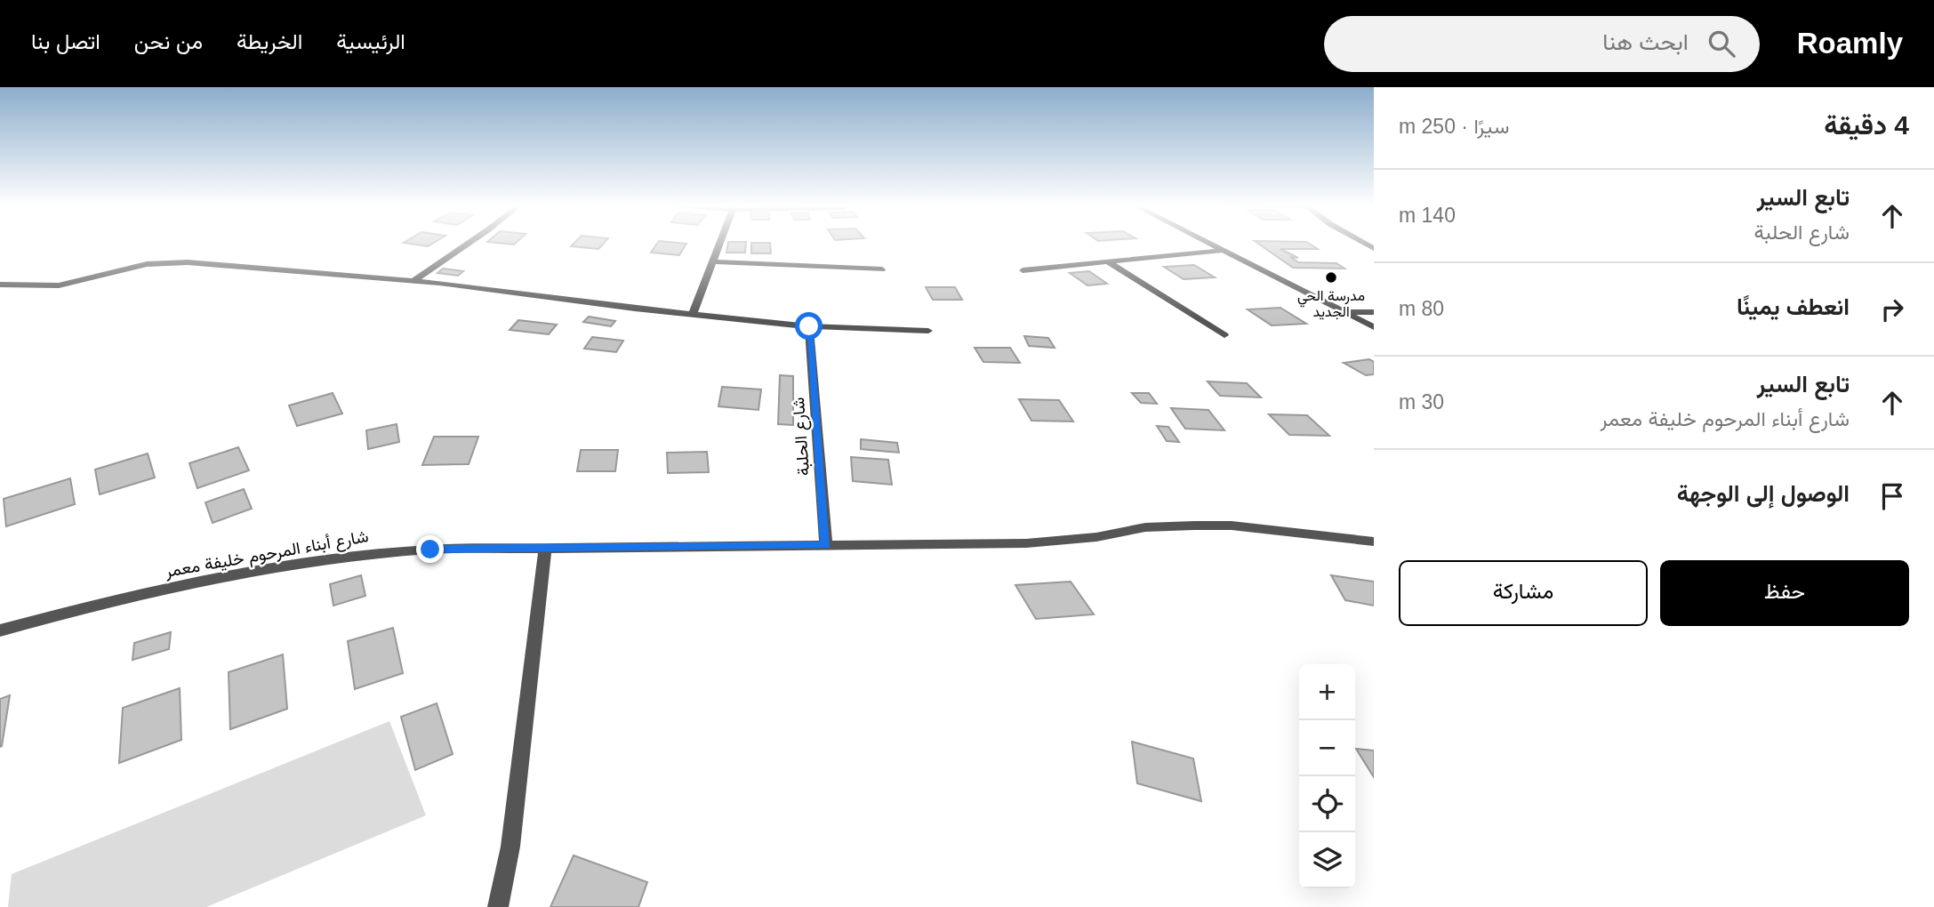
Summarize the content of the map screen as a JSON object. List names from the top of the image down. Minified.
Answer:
{"streets":{"street":["شارع الحلبة","شارع أبناء المرحوم خليفة معمر"]},"crossings":[["شارع الحلبة","شارع أبناء المرحوم خليفة معمر"]],"places":["مدرسة الحي الجديد"],"page":{"header":"Roamly","search":"ابحث هنا","nav":["الرئيسية","الخريطة","من نحن","اتصل بنا"],"heading":["4 دقيقة","سيرًا · 250 m"],"list":[["تابع السير","شارع الحلبة","140 m"],["انعطف يمينًا","80 m"],["تابع السير","شارع أبناء المرحوم خليفة معمر","30 m"],"الوصول إلى الوجهة"],"buttons":["حفظ","مشاركة"],"map_buttons":["+","−"]}}
